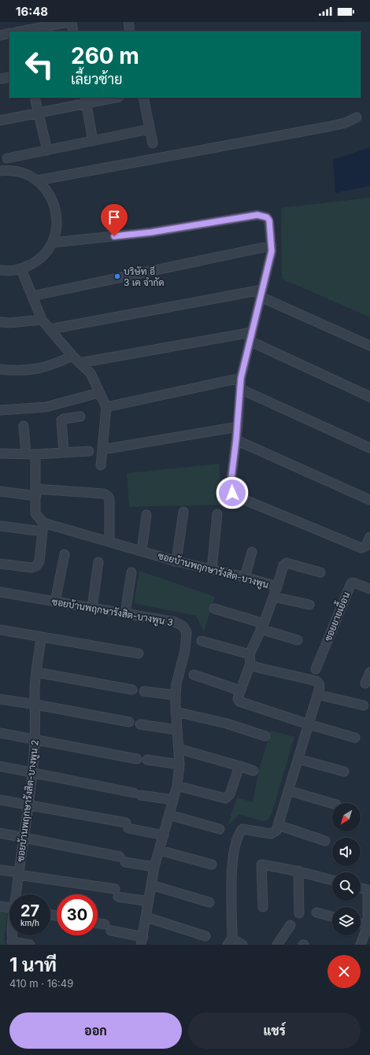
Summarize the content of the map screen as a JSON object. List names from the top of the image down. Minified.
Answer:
{"streets":{"street":["ซอยบ้านพฤกษารังสิต-บางพูน","ซอยบ้านพฤกษารังสิต-บางพูน 3","ซอยยายเยื้อน","ซอยบ้านพฤกษารังสิต-บางพูน 2"]},"places":["บริษัท อี 3 เค จำกัด"],"north":"bottom left","page":{"status":"16:48","turn":["260 m","เลี้ยวซ้าย"],"speed":"27 km/h","limit":"30","heading":["1 นาที","410 m · 16:49"],"buttons":["ออก","แชร์"]}}
